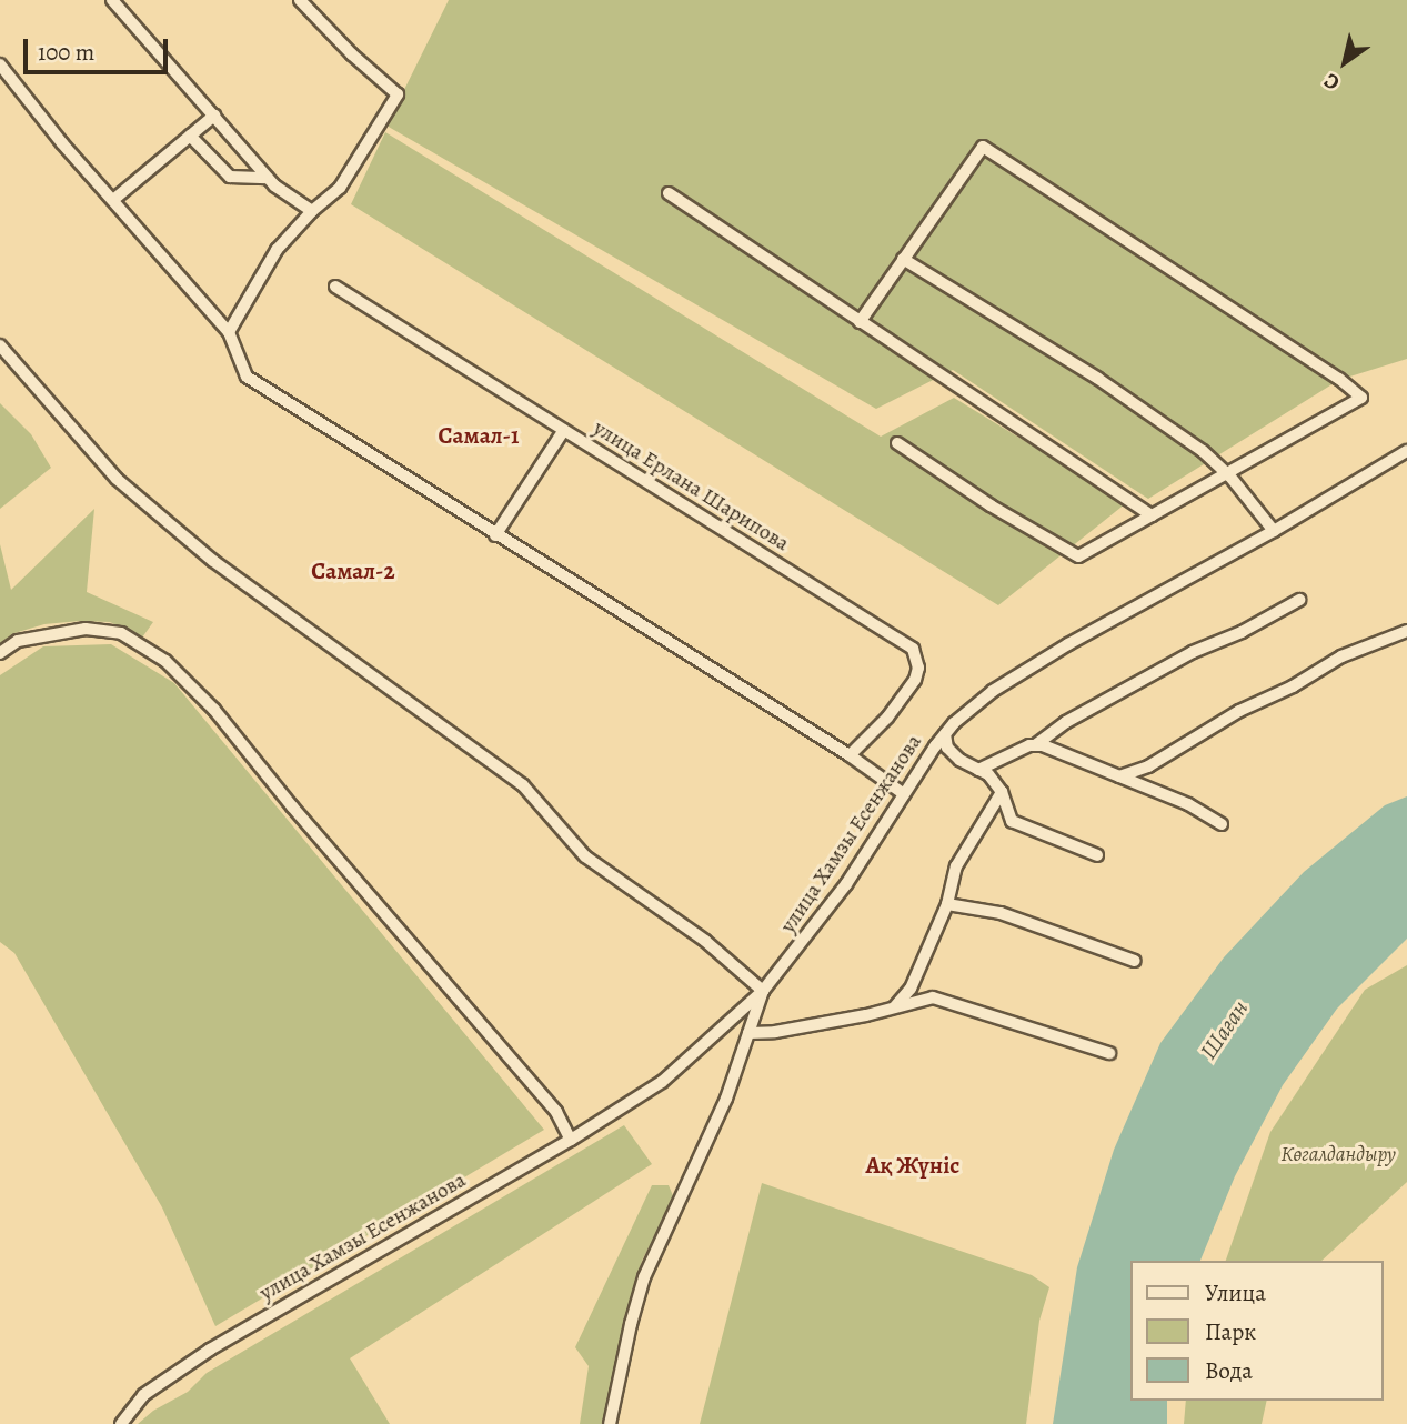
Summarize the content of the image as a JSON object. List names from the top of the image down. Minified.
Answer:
{"streets":{"street":["улица Ерлана Шарипова","улица Хамзы Есенжанова"]},"districts":["Самал-1","Самал-2","Ақ Жүніс"],"water":["Шаған"],"parks":["Көгалдандыру"],"legend":["Улица","Парк","Вода"],"scale_bar":"100 m","north":"bottom left"}
